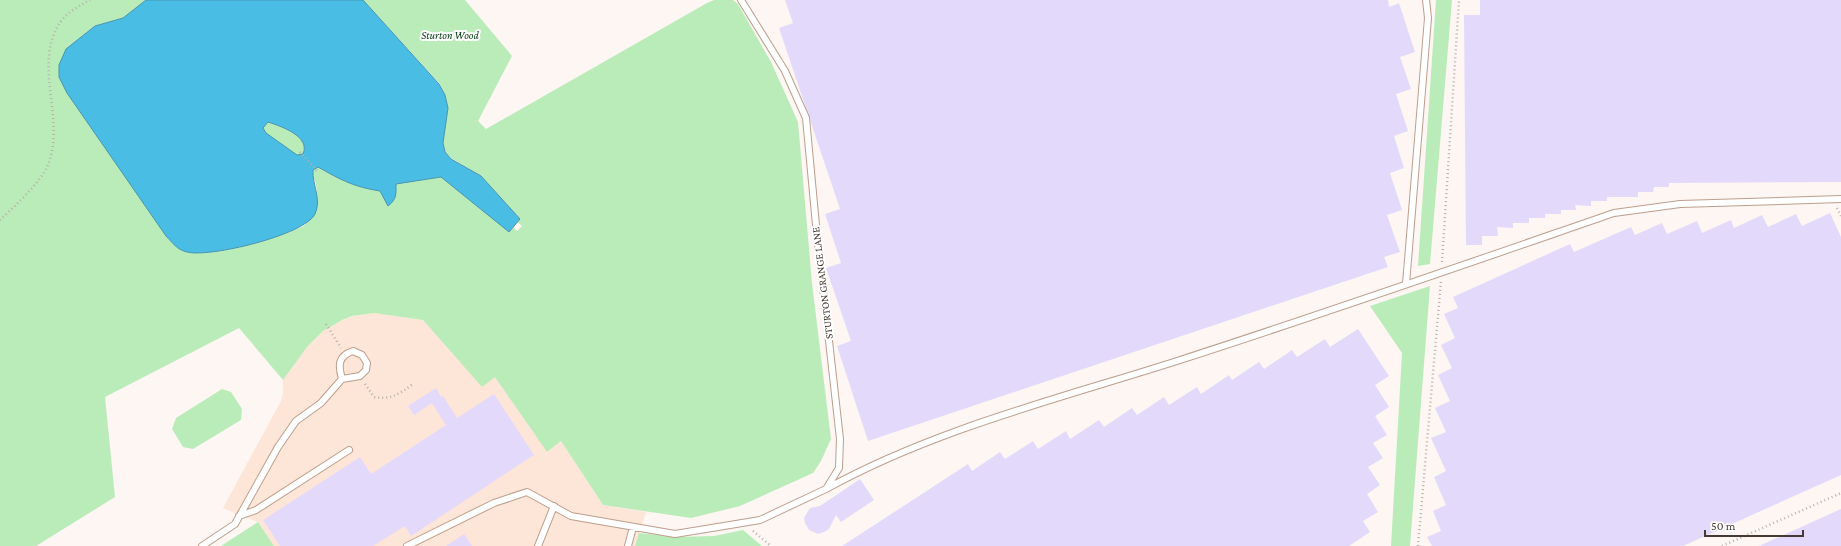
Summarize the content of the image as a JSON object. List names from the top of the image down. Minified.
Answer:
{"streets":{"lane":["STURTON GRANGE LANE"]},"parks":["Sturton Wood"],"scale_bar":"50 m"}
